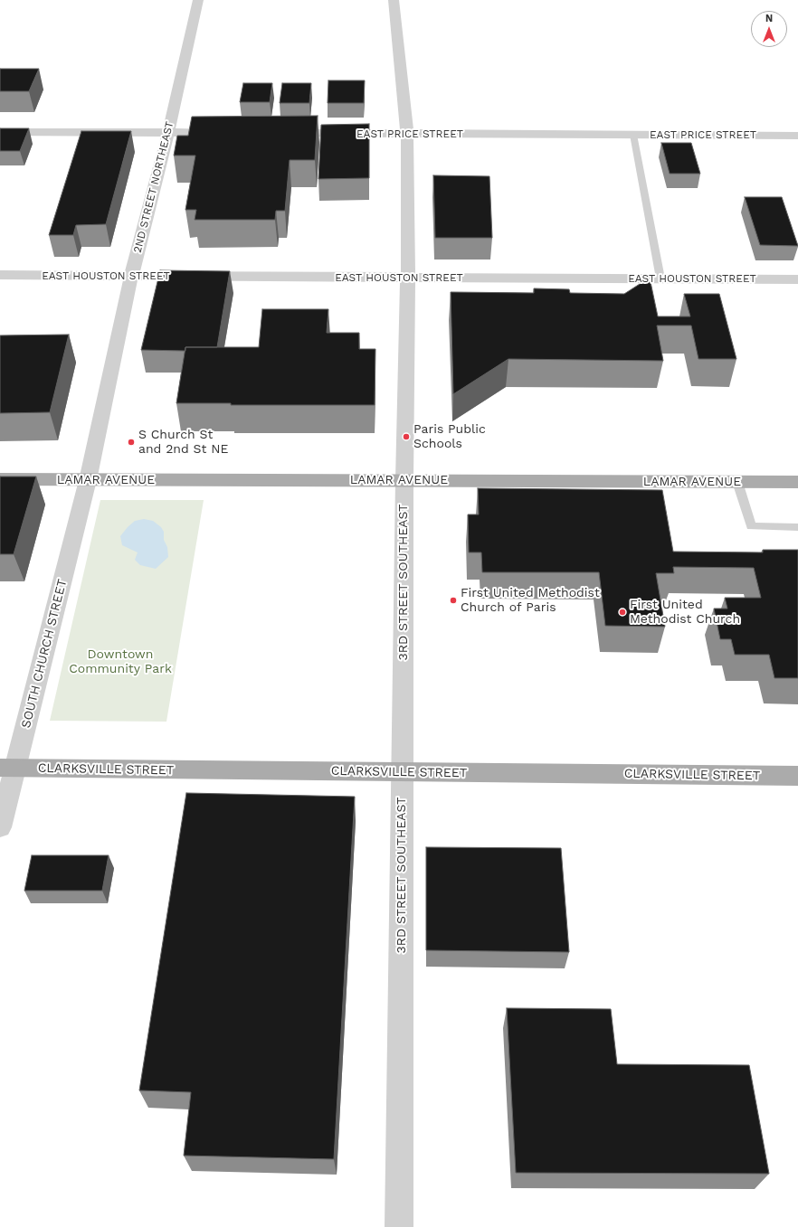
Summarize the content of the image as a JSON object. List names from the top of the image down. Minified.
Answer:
{"streets":{"main road":["LAMAR AVENUE","CLARKSVILLE STREET"],"street":["EAST PRICE STREET","2ND STREET NORTHEAST","EAST HOUSTON STREET","3RD STREET SOUTHEAST","SOUTH CHURCH STREET"]},"crossings":[["EAST PRICE STREET","3RD STREET SOUTHEAST"],["2ND STREET NORTHEAST","EAST HOUSTON STREET"],["2ND STREET NORTHEAST","LAMAR AVENUE"],["2ND STREET NORTHEAST","SOUTH CHURCH STREET"],["EAST HOUSTON STREET","3RD STREET SOUTHEAST"],["LAMAR AVENUE","3RD STREET SOUTHEAST"],["LAMAR AVENUE","SOUTH CHURCH STREET"],["3RD STREET SOUTHEAST","CLARKSVILLE STREET"],["SOUTH CHURCH STREET","CLARKSVILLE STREET"]],"parks":["Downtown Community Park"],"places":["Paris Public Schools","S Church St and 2nd St NE","First United Methodist Church of Paris","First United Methodist Church"],"north":"top"}
